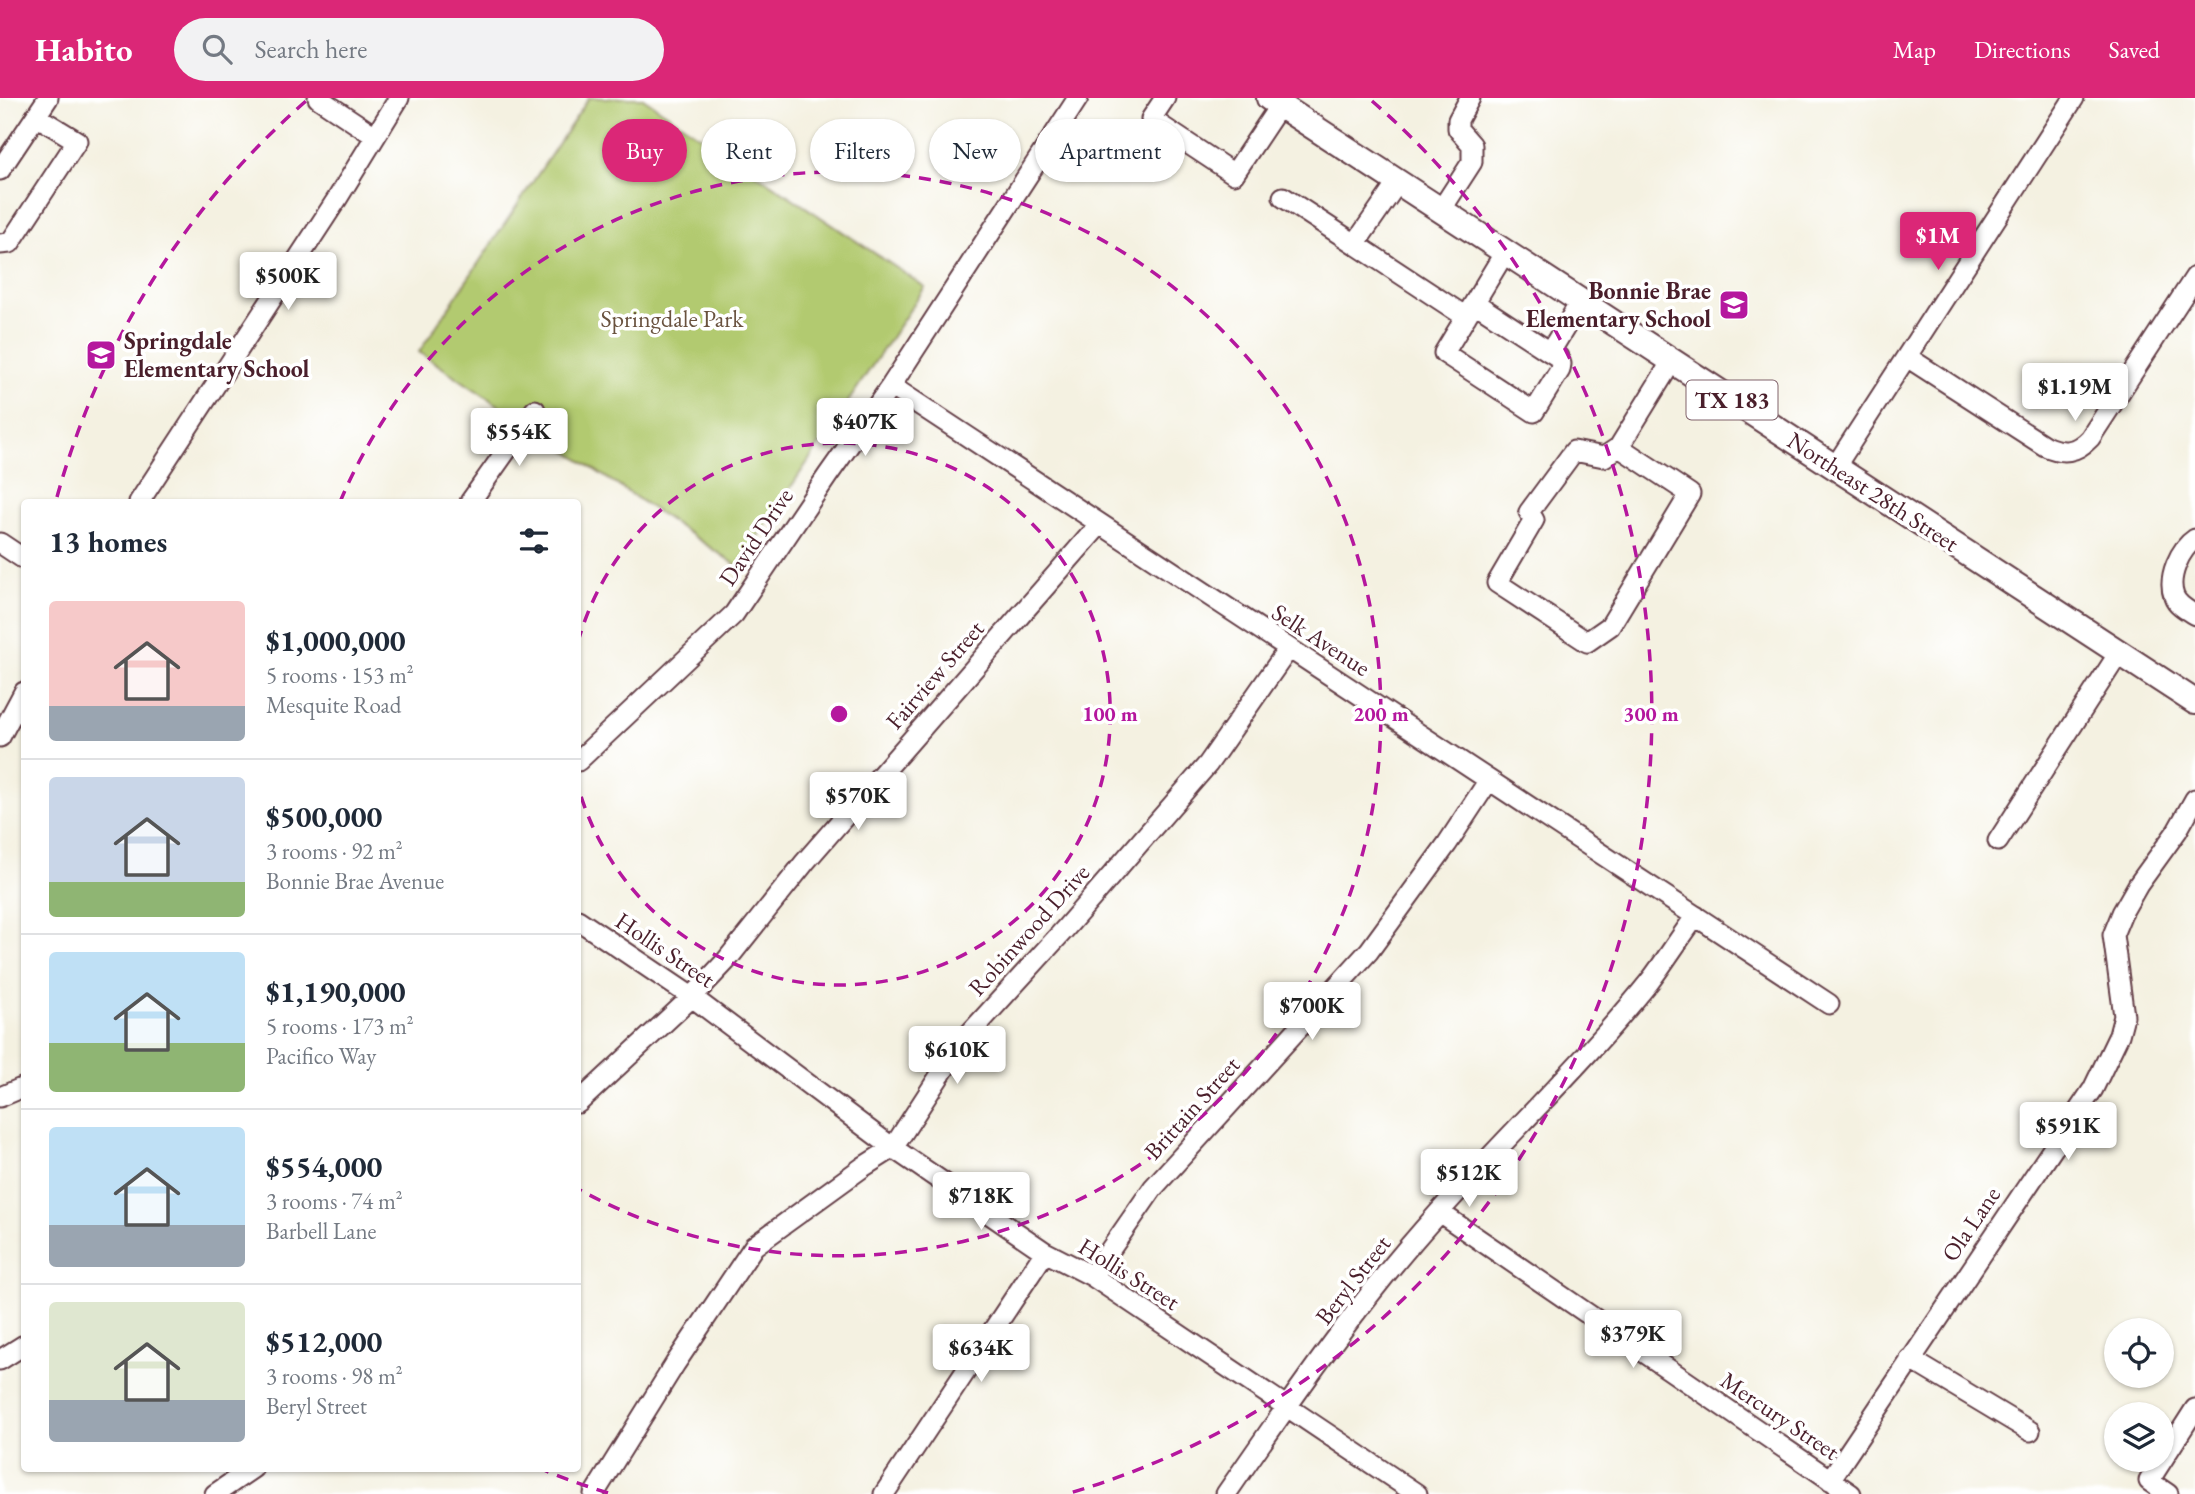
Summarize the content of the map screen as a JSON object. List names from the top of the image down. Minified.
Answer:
{"streets":{"main road":["TX 183","Northeast 28th Street"],"street":["David Drive","Selk Avenue","Fairview Street","Robinwood Drive","Hollis Street","Brittain Street","Ola Lane","Beryl Street","Mercury Street"]},"crossings":[["David Drive","Selk Avenue"],["Selk Avenue","Fairview Street"],["Selk Avenue","Robinwood Drive"],["Selk Avenue","Brittain Street"],["Selk Avenue","Beryl Street"],["Fairview Street","Hollis Street"],["Robinwood Drive","Hollis Street"],["Hollis Street","Brittain Street"],["Hollis Street","Beryl Street"],["Ola Lane","Mercury Street"],["Beryl Street","Mercury Street"]],"parks":["Springdale Park"],"places":{"school or university":["Bonnie Brae Elementary School","Springdale Elementary School"]},"page":{"header":"Habito","search":"Search here","nav":["Map","Directions","Saved"],"chip":["Buy","Rent","Filters","New","Apartment"],"price":["$1M","$500K","$1.19M","$407K","$554K","$570K","$700K","$610K","$591K","$512K","$718K","$379K","$634K"],"heading":"13 homes","list":[{"name":"$1,000,000","note":"5 rooms · 153 m² · Mesquite Road"},{"name":"$500,000","note":"3 rooms · 92 m² · Bonnie Brae Avenue"},{"name":"$1,190,000","note":"5 rooms · 173 m² · Pacifico Way"},{"name":"$554,000","note":"3 rooms · 74 m² · Barbell Lane"},{"name":"$512,000","note":"3 rooms · 98 m² · Beryl Street"}]},"rings":["100 m","200 m","300 m"]}
